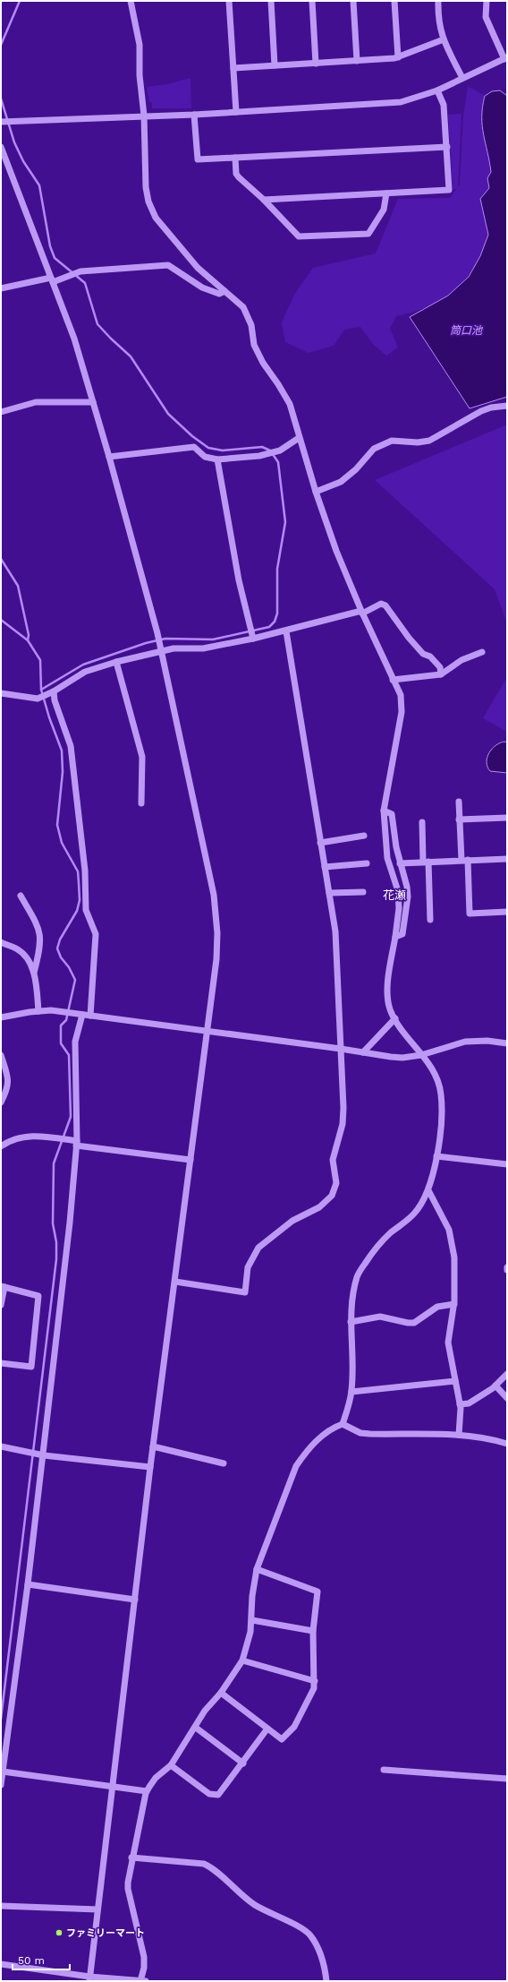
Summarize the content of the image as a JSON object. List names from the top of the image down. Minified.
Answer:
{"districts":["花瀬"],"water":["筒口池"],"places":["ファミリーマート"],"scale_bar":"50 m"}
